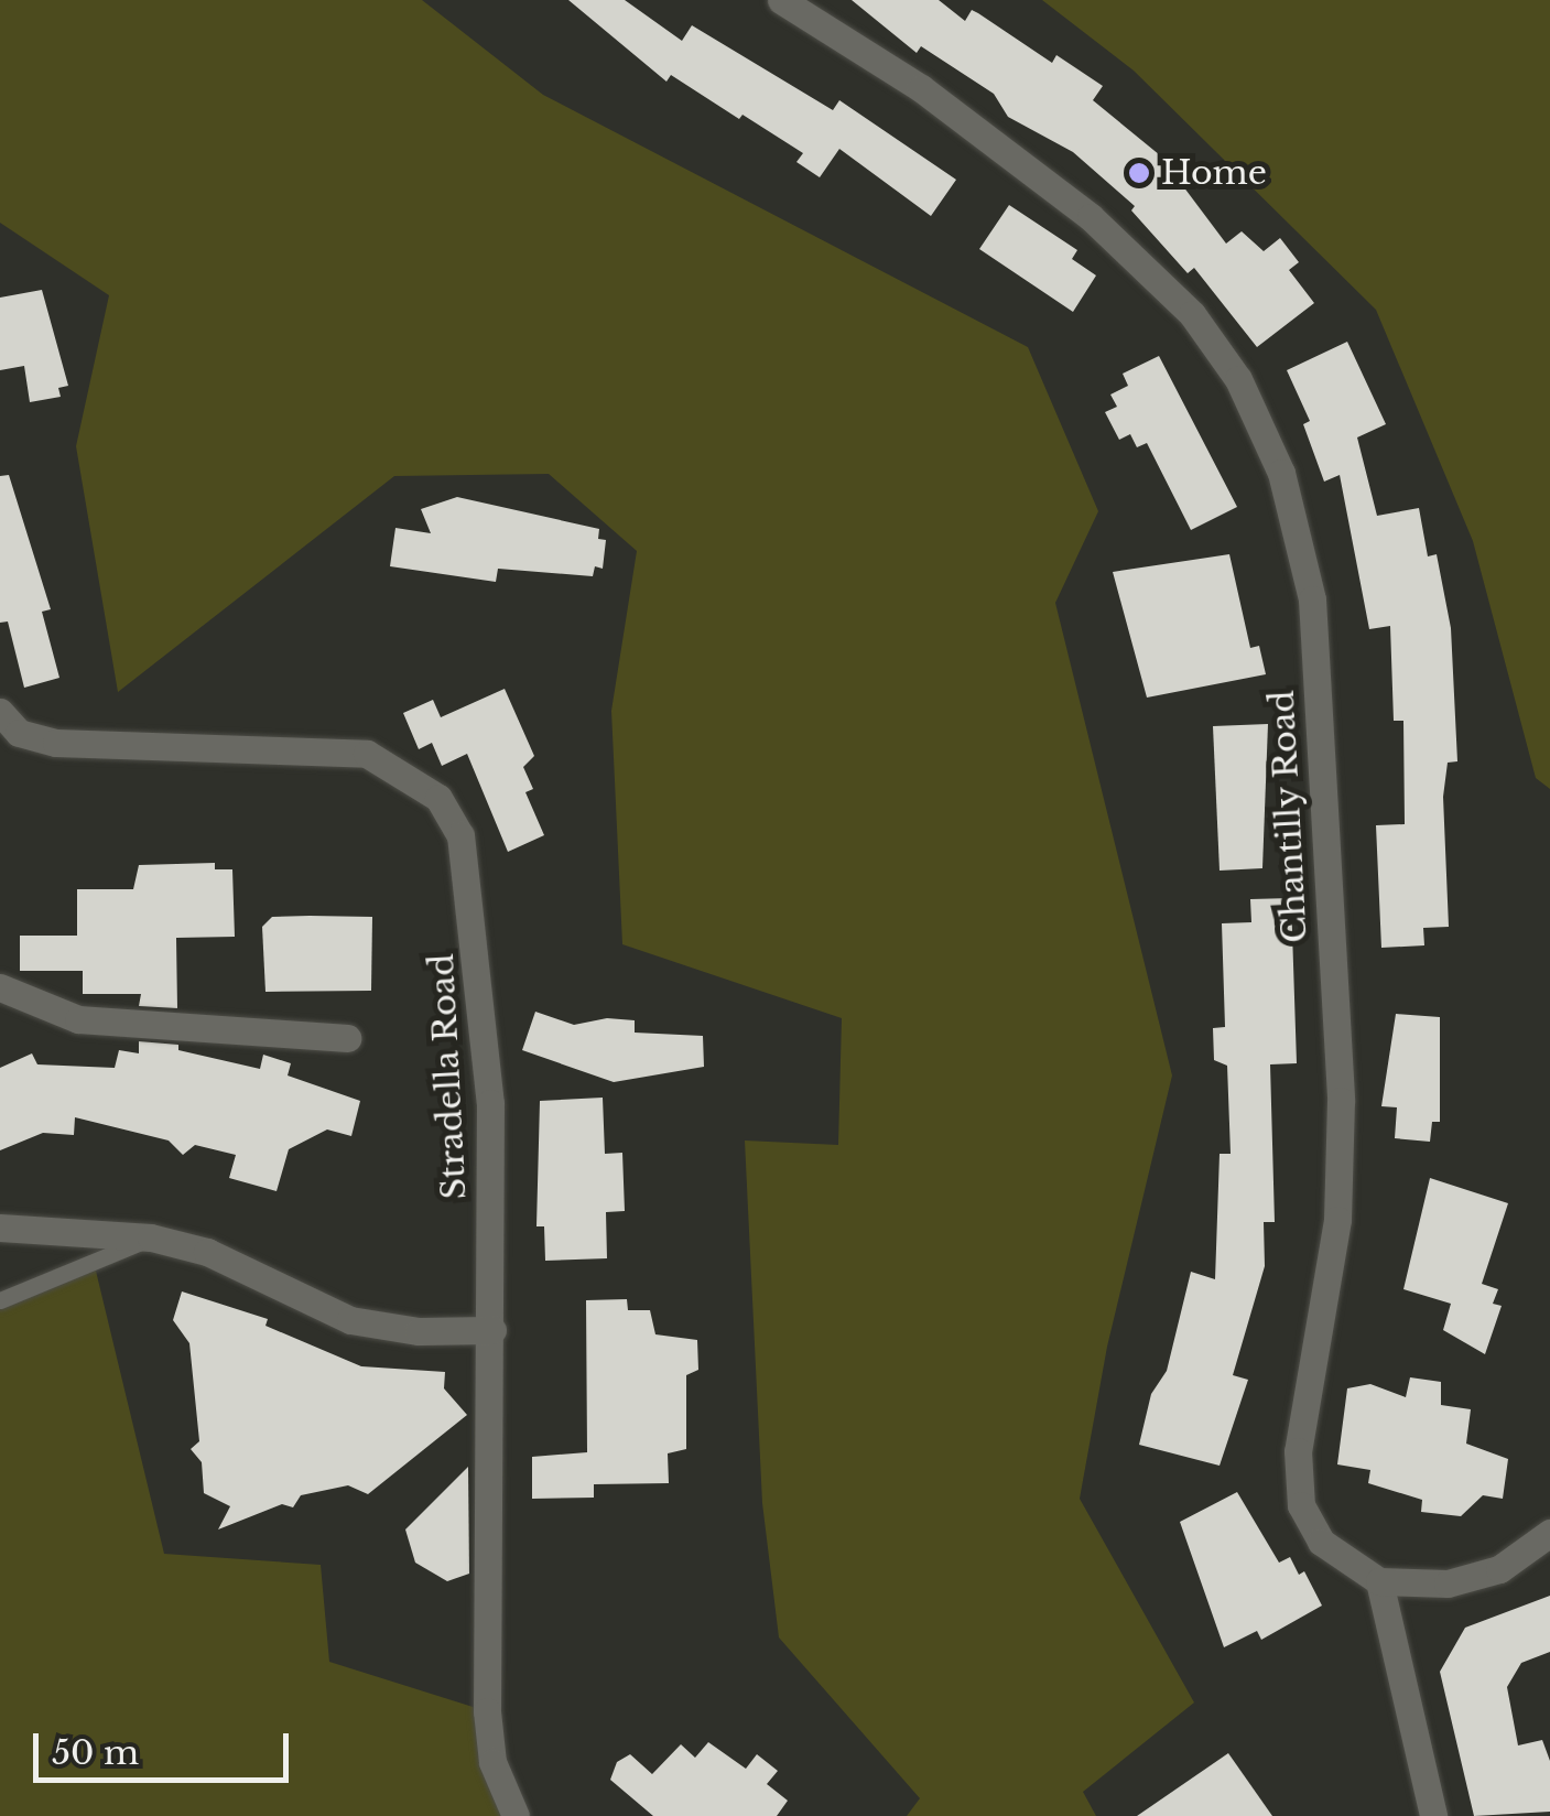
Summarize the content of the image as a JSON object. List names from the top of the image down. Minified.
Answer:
{"streets":{"street":["Chantilly Road","Stradella Road"]},"places":["Home"],"scale_bar":"50 m"}
